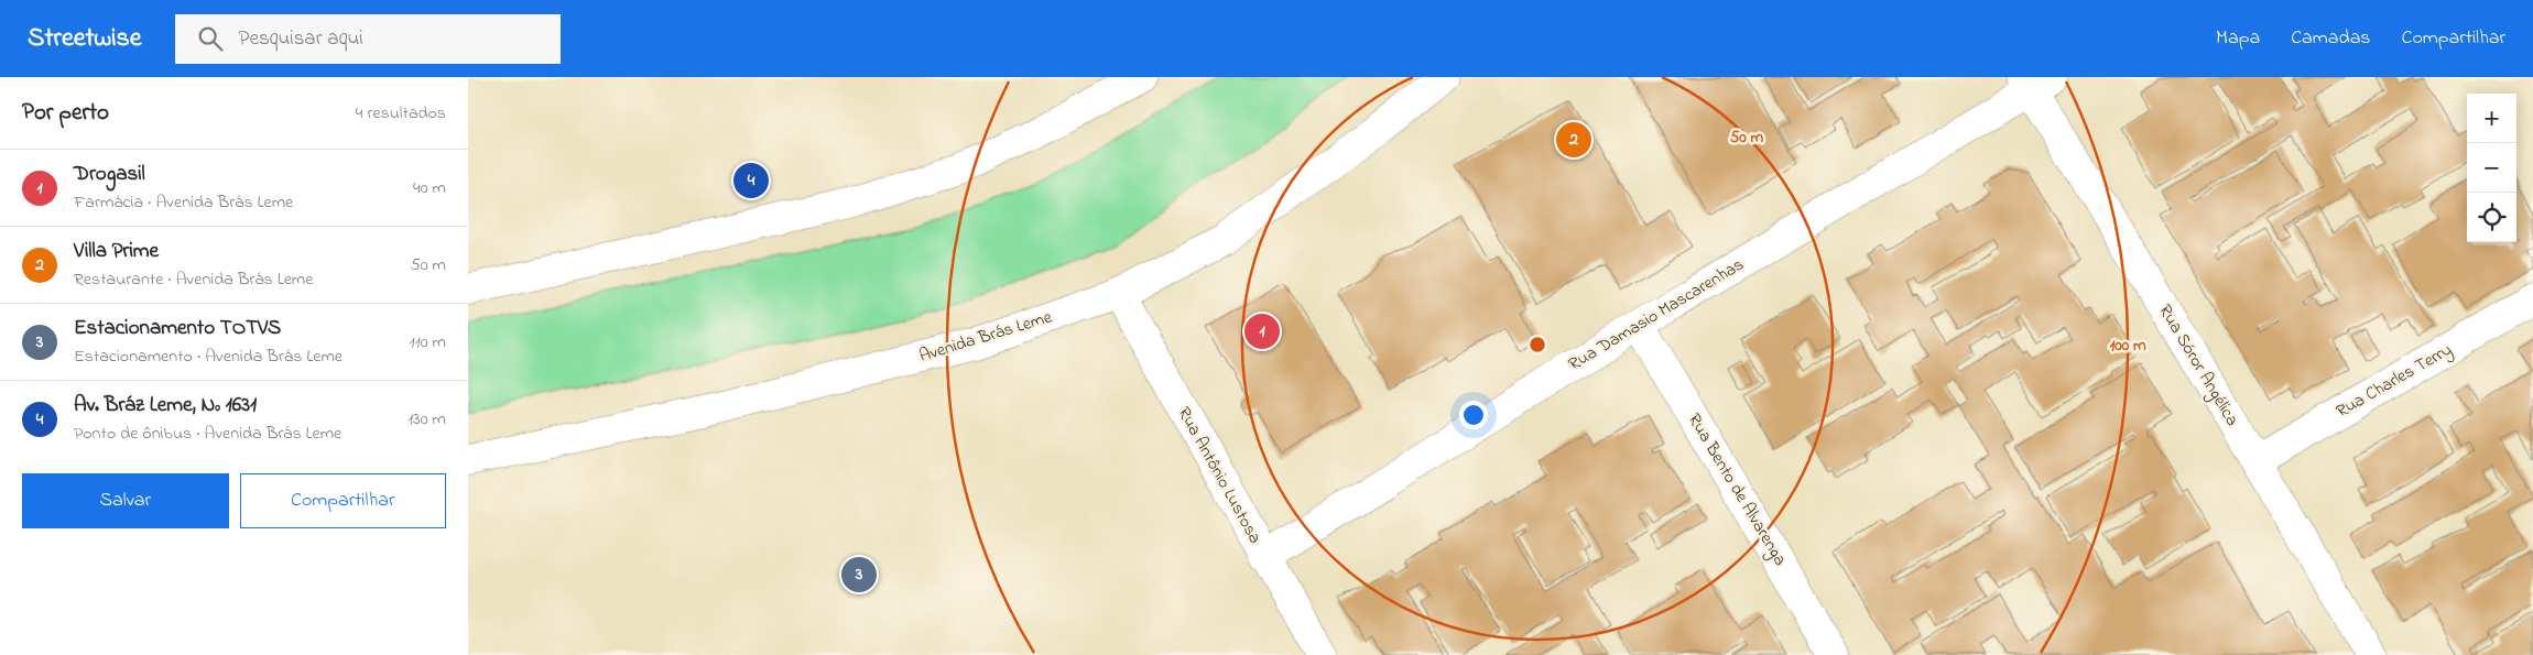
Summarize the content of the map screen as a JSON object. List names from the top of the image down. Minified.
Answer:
{"streets":{"street":["Rua Damasio Mascarenhas","Avenida Brás Leme","Rua Sóror Angélica","Rua Charles Terry","Rua Antônio Lustosa","Rua Bento de Alvarenga"]},"crossings":[["Rua Damasio Mascarenhas","Rua Sóror Angélica"],["Rua Damasio Mascarenhas","Rua Antônio Lustosa"],["Rua Damasio Mascarenhas","Rua Bento de Alvarenga"],["Avenida Brás Leme","Rua Antônio Lustosa"],["Rua Sóror Angélica","Rua Charles Terry"]],"page":{"header":"Streetwise","search":"Pesquisar aqui","nav":["Mapa","Camadas","Compartilhar"],"heading":["Por perto","4 resultados"],"map_buttons":["+","−"],"pins":["2","4","1","3"],"list":[{"mark":"1","name":"Drogasil","note":"Farmácia · Avenida Brás Leme","value":"40 m"},{"mark":"2","name":"Villa Prime","note":"Restaurante · Avenida Brás Leme","value":"50 m"},{"mark":"3","name":"Estacionamento TOTVS","note":"Estacionamento · Avenida Brás Leme","value":"110 m"},{"mark":"4","name":"Av. Bráz Leme, Nº 1631","note":"Ponto de ônibus · Avenida Brás Leme","value":"130 m"}],"buttons":["Salvar","Compartilhar"]},"rings":["50 m","100 m"]}
